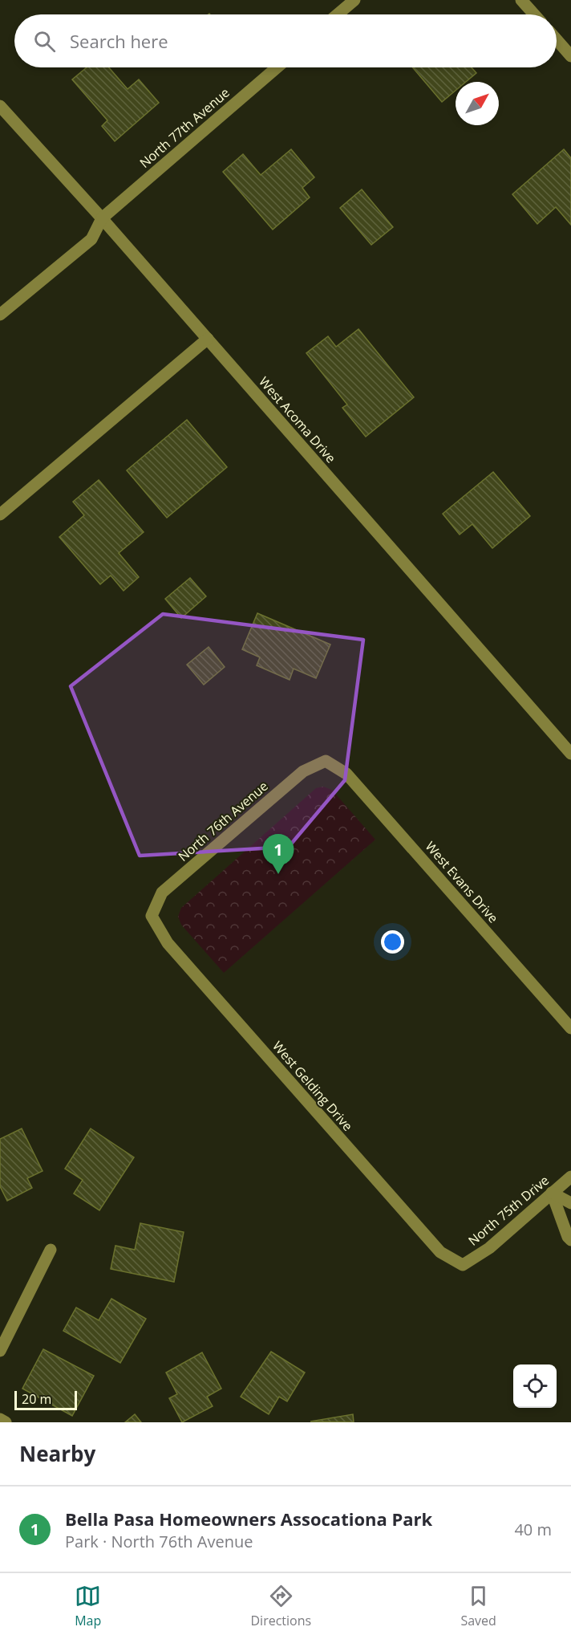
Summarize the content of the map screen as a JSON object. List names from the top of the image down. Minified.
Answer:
{"streets":{"street":["North 77th Avenue","West Acoma Drive","North 76th Avenue","West Evans Drive","West Gelding Drive","North 75th Drive"]},"crossings":[["North 77th Avenue","West Acoma Drive"],["North 76th Avenue","West Evans Drive"],["North 76th Avenue","West Gelding Drive"],["West Gelding Drive","North 75th Drive"]],"scale_bar":"20 m","north":"top right","page":{"search":"Search here","pins":"1","scale":"20 m","heading":"Nearby","list":[{"mark":"1","name":"Bella Pasa Homeowners Assocationa Park","note":"Park · North 76th Avenue","value":"40 m"}],"nav":["Map","Directions","Saved"]}}
